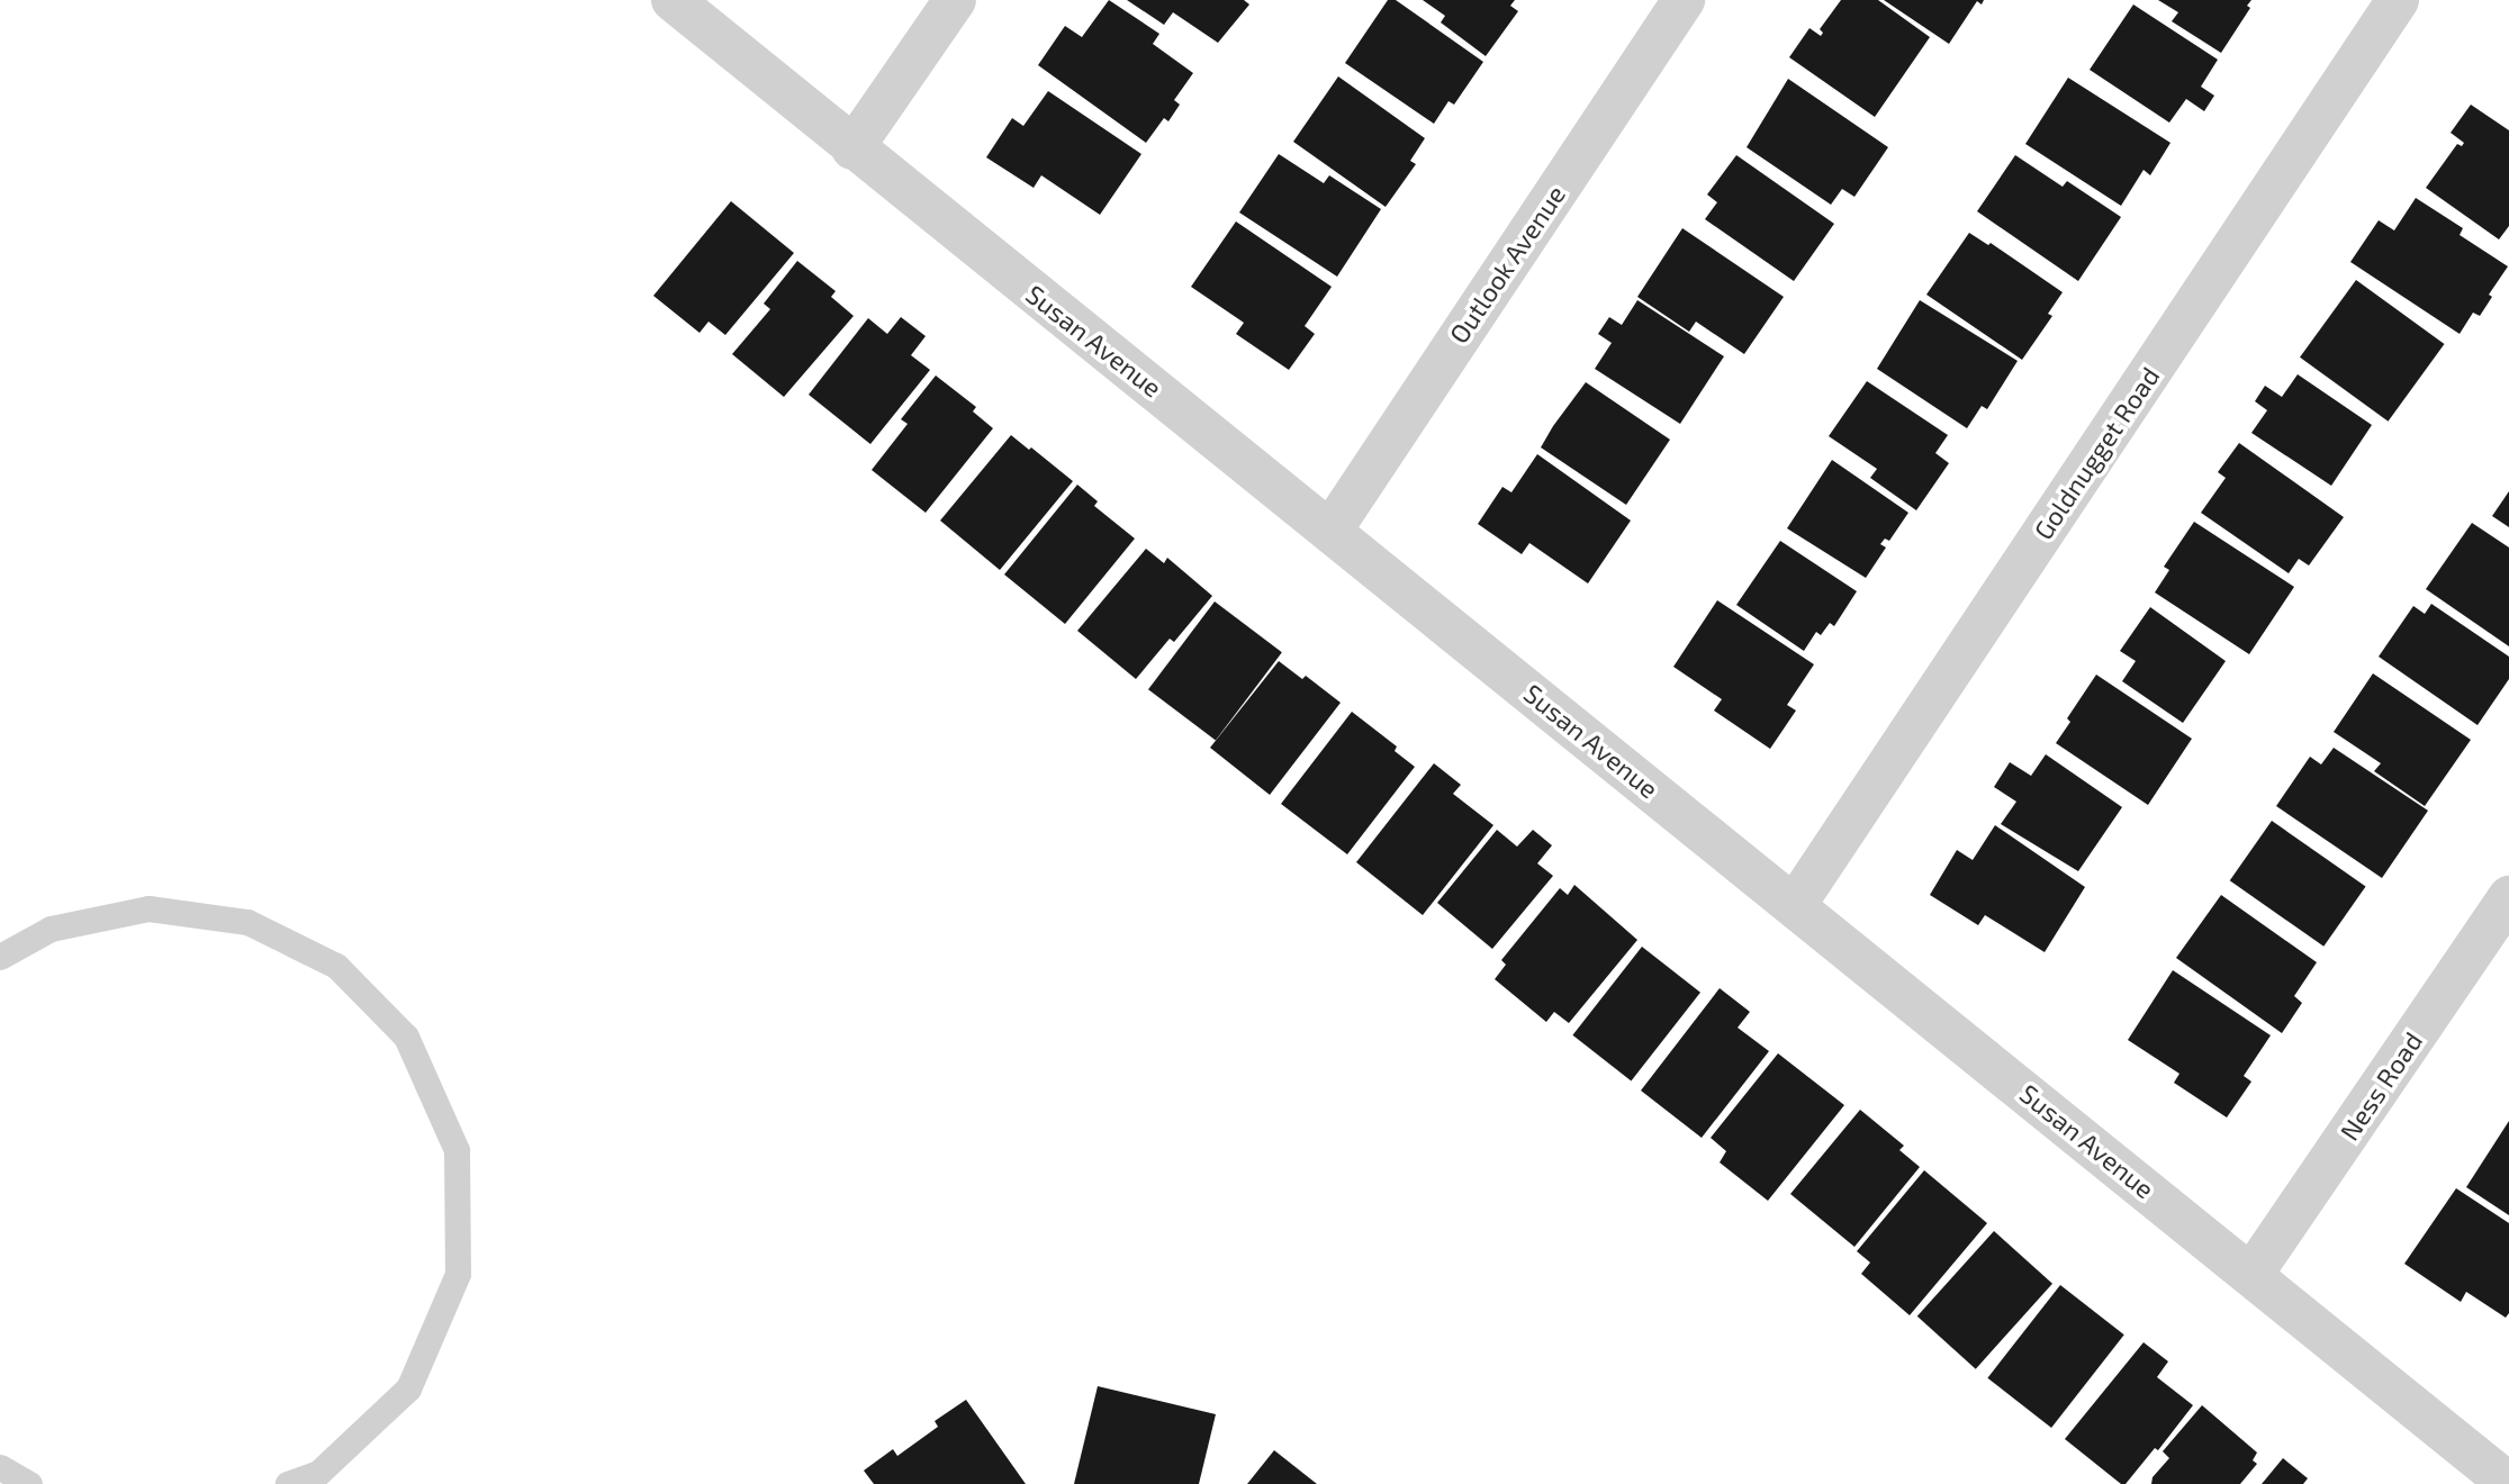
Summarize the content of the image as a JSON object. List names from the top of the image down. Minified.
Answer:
{"streets":{"street":["Outlook Avenue","Susan Avenue","Goldnugget Road","Ness Road"]},"crossings":[["Outlook Avenue","Susan Avenue"],["Susan Avenue","Goldnugget Road"],["Susan Avenue","Ness Road"]]}
